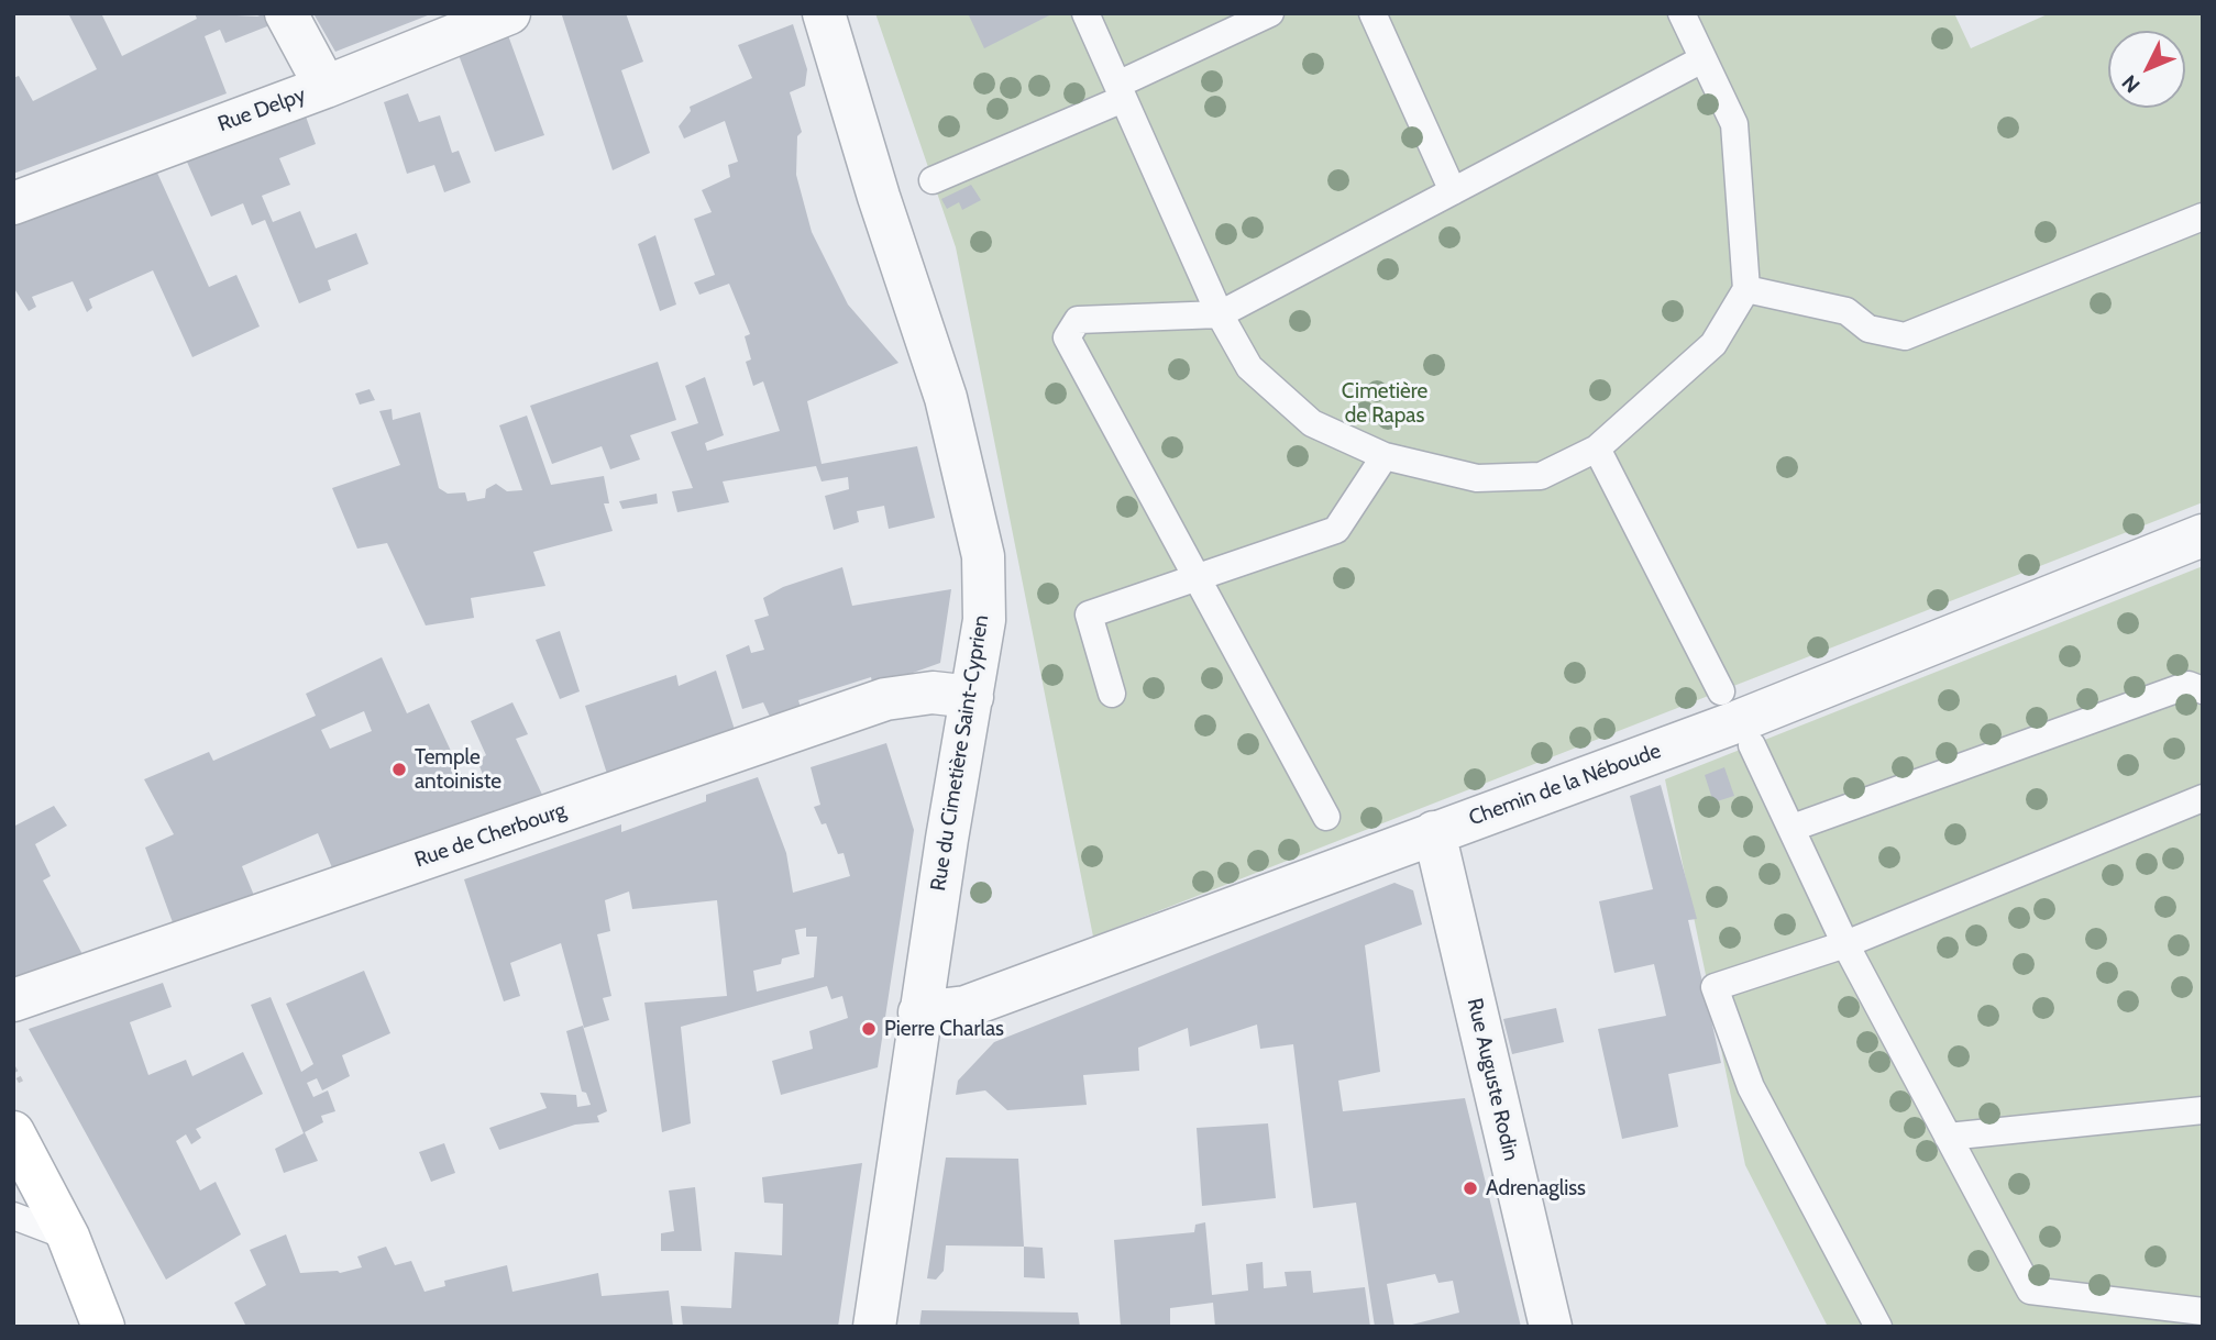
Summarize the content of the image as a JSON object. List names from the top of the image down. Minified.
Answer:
{"streets":{"street":["Rue Delpy","Rue du Cimetière Saint-Cyprien","Chemin de la Néboude","Rue de Cherbourg","Rue Auguste Rodin"]},"crossings":[["Rue du Cimetière Saint-Cyprien","Chemin de la Néboude"],["Rue du Cimetière Saint-Cyprien","Rue de Cherbourg"],["Chemin de la Néboude","Rue Auguste Rodin"]],"parks":["Cimetière de Rapas"],"places":["Temple antoiniste","Pierre Charlas","Adrenagliss"],"north":"bottom left"}
